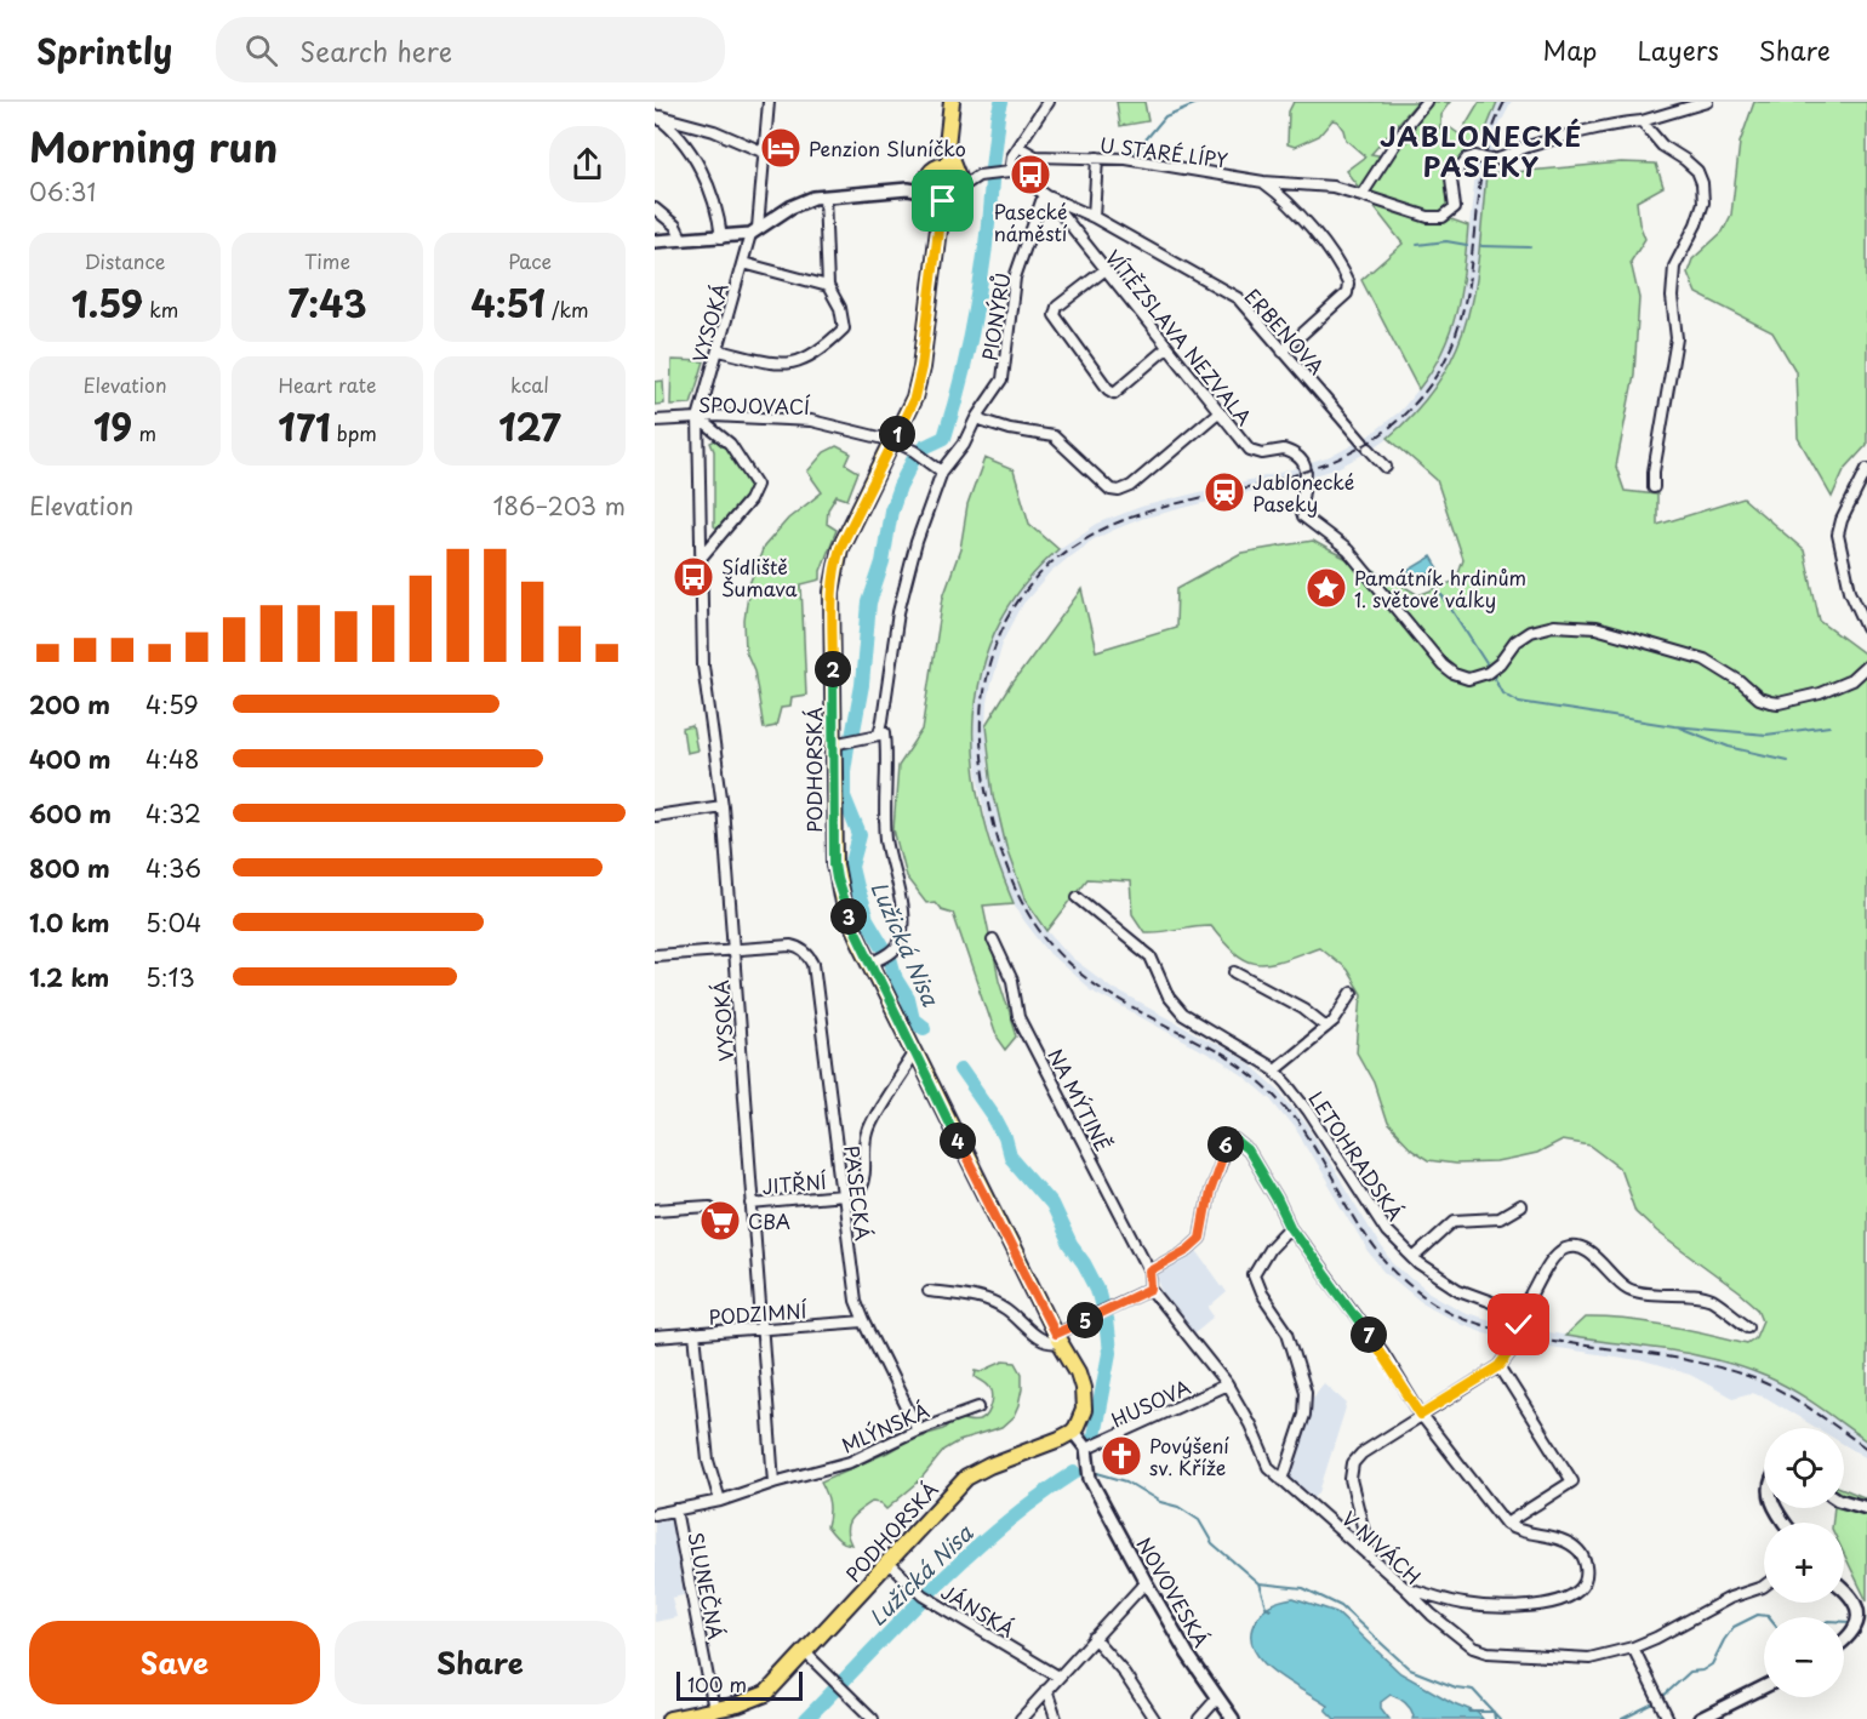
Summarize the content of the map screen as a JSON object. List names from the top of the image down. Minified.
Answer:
{"streets":{"main road":["PODHORSKÁ"],"street":["U STARÉ LÍPY","PIONÝRŮ","VYSOKÁ","ERBENOVA","VÍTĚZSLAVA NEZVALA","SPOJOVACÍ","NA MÝTINĚ","LETOHRADSKÁ","JITŘNÍ","PASECKÁ","PODZIMNÍ","HUSOVA","MLÝNSKÁ","V NIVÁCH","SLUNEČNÁ","NOVOVESKÁ","JÁNSKÁ"]},"crossings":[["PIONÝRŮ","VÍTĚZSLAVA NEZVALA"],["PIONÝRŮ","PODHORSKÁ"],["VYSOKÁ","SPOJOVACÍ"],["VYSOKÁ","JITŘNÍ"],["VYSOKÁ","PASECKÁ"],["VYSOKÁ","PODZIMNÍ"],["VYSOKÁ","MLÝNSKÁ"],["SPOJOVACÍ","PODHORSKÁ"],["PODHORSKÁ","JITŘNÍ"],["PODHORSKÁ","SLUNEČNÁ"],["PODHORSKÁ","JÁNSKÁ"],["NA MÝTINĚ","V NIVÁCH"],["JITŘNÍ","PASECKÁ"],["PASECKÁ","PODZIMNÍ"],["PASECKÁ","MLÝNSKÁ"],["HUSOVA","V NIVÁCH"],["HUSOVA","NOVOVESKÁ"],["MLÝNSKÁ","SLUNEČNÁ"]],"districts":["JABLONECKÉ PASEKY"],"water":["Lužická Nisa"],"places":{"hotel":["Penzion Sluníčko"],"bus stop":["Pasecké náměstí","Sídliště Šumava"],"station":["Jablonecké Paseky"],"place":["Památník hrdinům 1. světové války"],"supermarket":["CBA"],"church":["Povýšení sv. Kříže"]},"scale_bar":"100 m","page":{"header":"Sprintly","search":"Search here","nav":["Map","Layers","Share"],"heading":["Morning run","06:31"],"stats":[["Distance","1.59 km"],["Time","7:43"],["Pace","4:51 /km"],["Elevation","19 m"],["Heart rate","171 bpm"],["kcal","127"]],"pins":["1","2","3","4","6","5","7"],"chart":["Elevation","186–203 m"],"list":[{"name":"200 m","note":"4:59"},{"name":"400 m","note":"4:48"},{"name":"600 m","note":"4:32"},{"name":"800 m","note":"4:36"},{"name":"1.0 km","note":"5:04"},{"name":"1.2 km","note":"5:13"}],"map_buttons":["+","−"],"buttons":["Save","Share"],"scale":"100 m"}}
